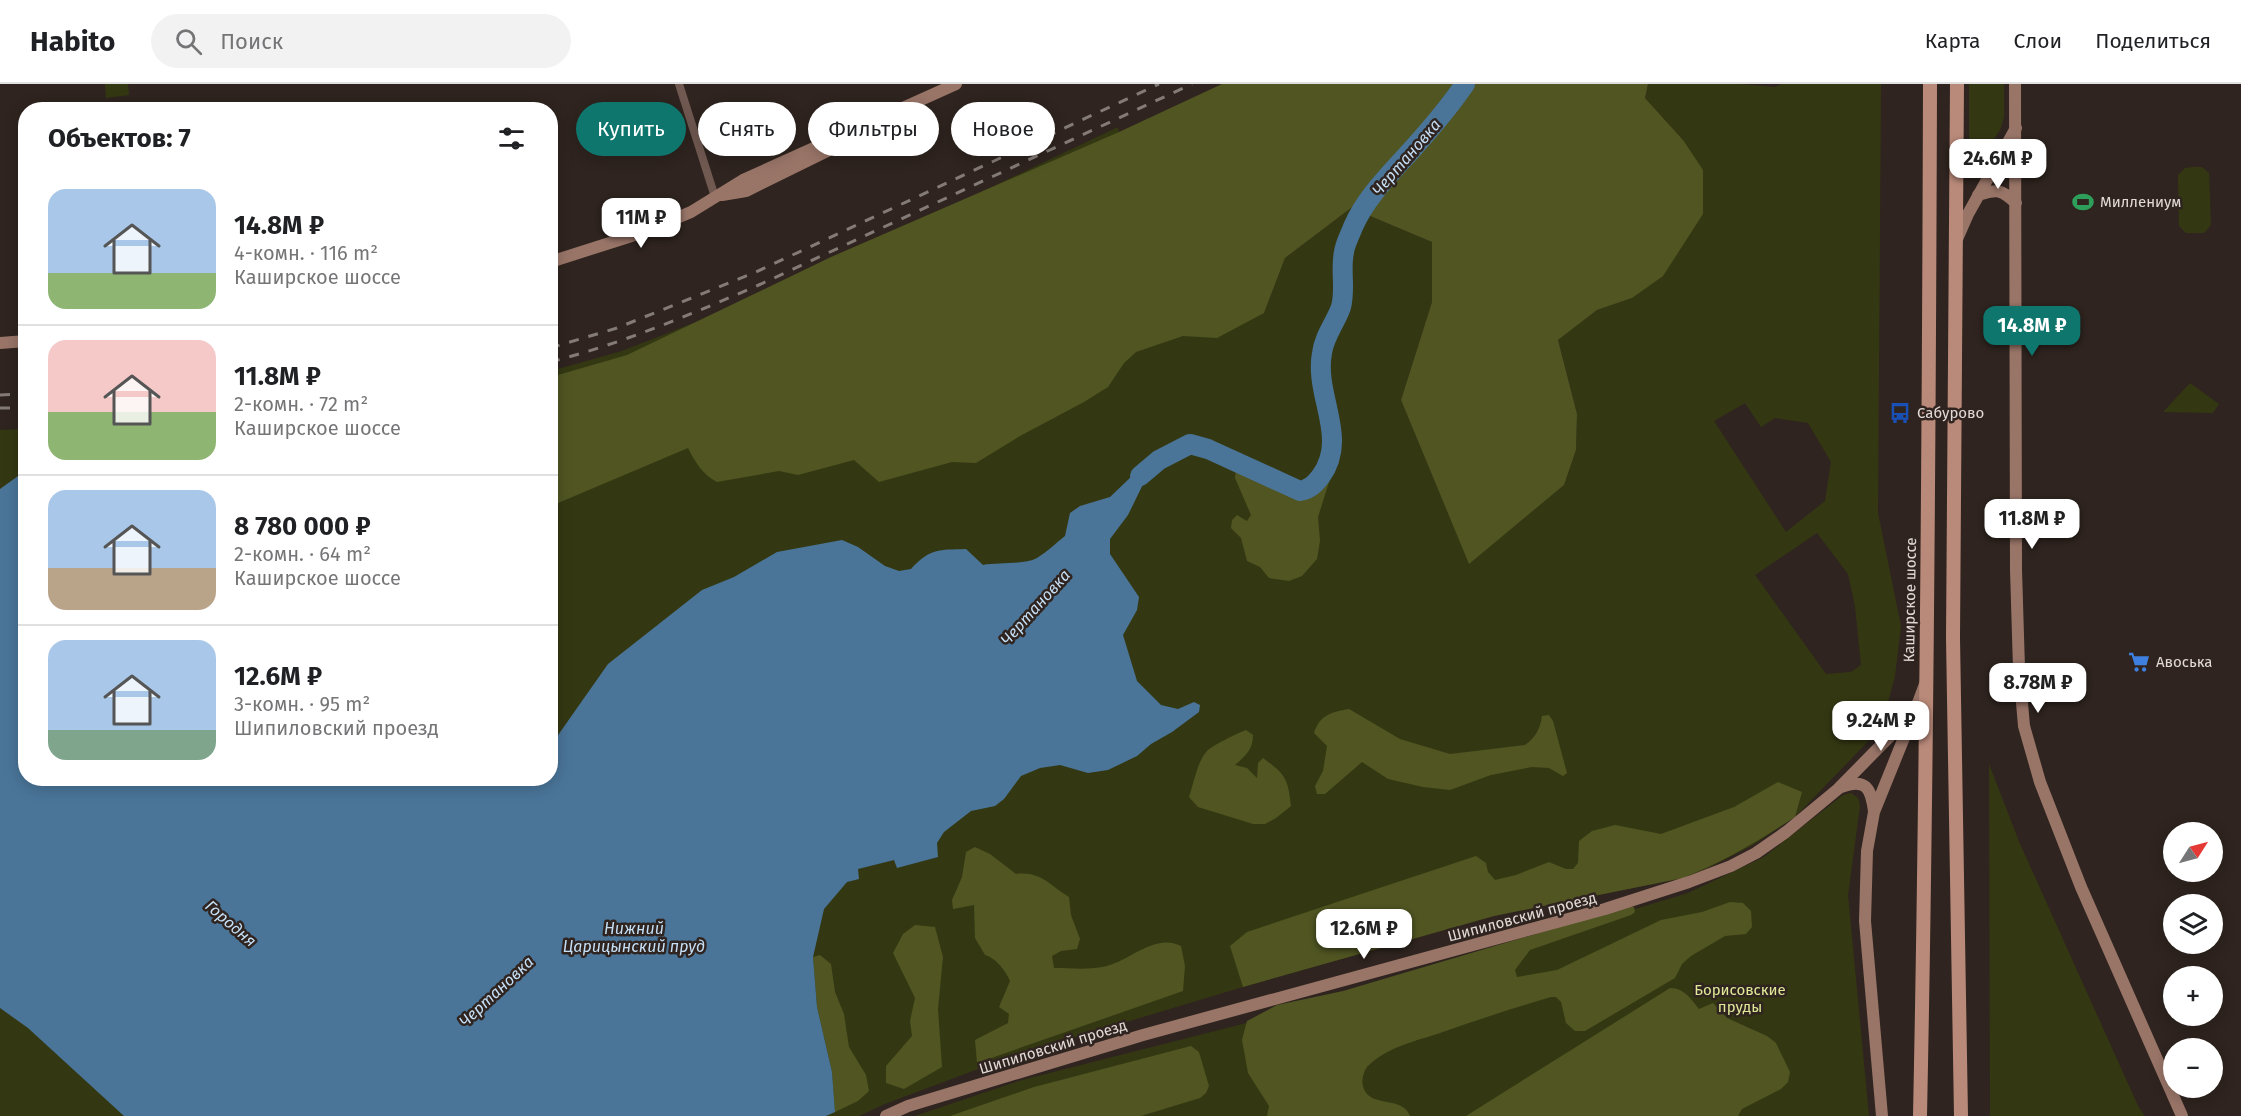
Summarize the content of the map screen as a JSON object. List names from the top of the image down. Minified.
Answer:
{"streets":{"main road":["Каширское шоссе","Шипиловский проезд"]},"crossings":[["Каширское шоссе","Шипиловский проезд"]],"water":["Чертановка","Городня","Нижний Царицынский пруд"],"parks":["Борисовские пруды"],"places":{"sports":["Миллениум"],"bus stop":["Сабурово"],"supermarket":["Авоська"]},"north":"top right","page":{"header":"Habito","search":"Поиск","nav":["Карта","Слои","Поделиться"],"chip":["Купить","Снять","Фильтры","Новое"],"heading":"Объектов: 7","price":["24.6M ₽","11M ₽","14.8M ₽","11.8M ₽","8.78M ₽","9.24M ₽","12.6M ₽"],"list":[{"name":"14.8M ₽","note":"4-комн. · 116 m² · Каширское шоссе"},{"name":"11.8M ₽","note":"2-комн. · 72 m² · Каширское шоссе"},{"name":"8 780 000 ₽","note":"2-комн. · 64 m² · Каширское шоссе"},{"name":"12.6M ₽","note":"3-комн. · 95 m² · Шипиловский проезд"}],"map_buttons":["+","−"]}}
